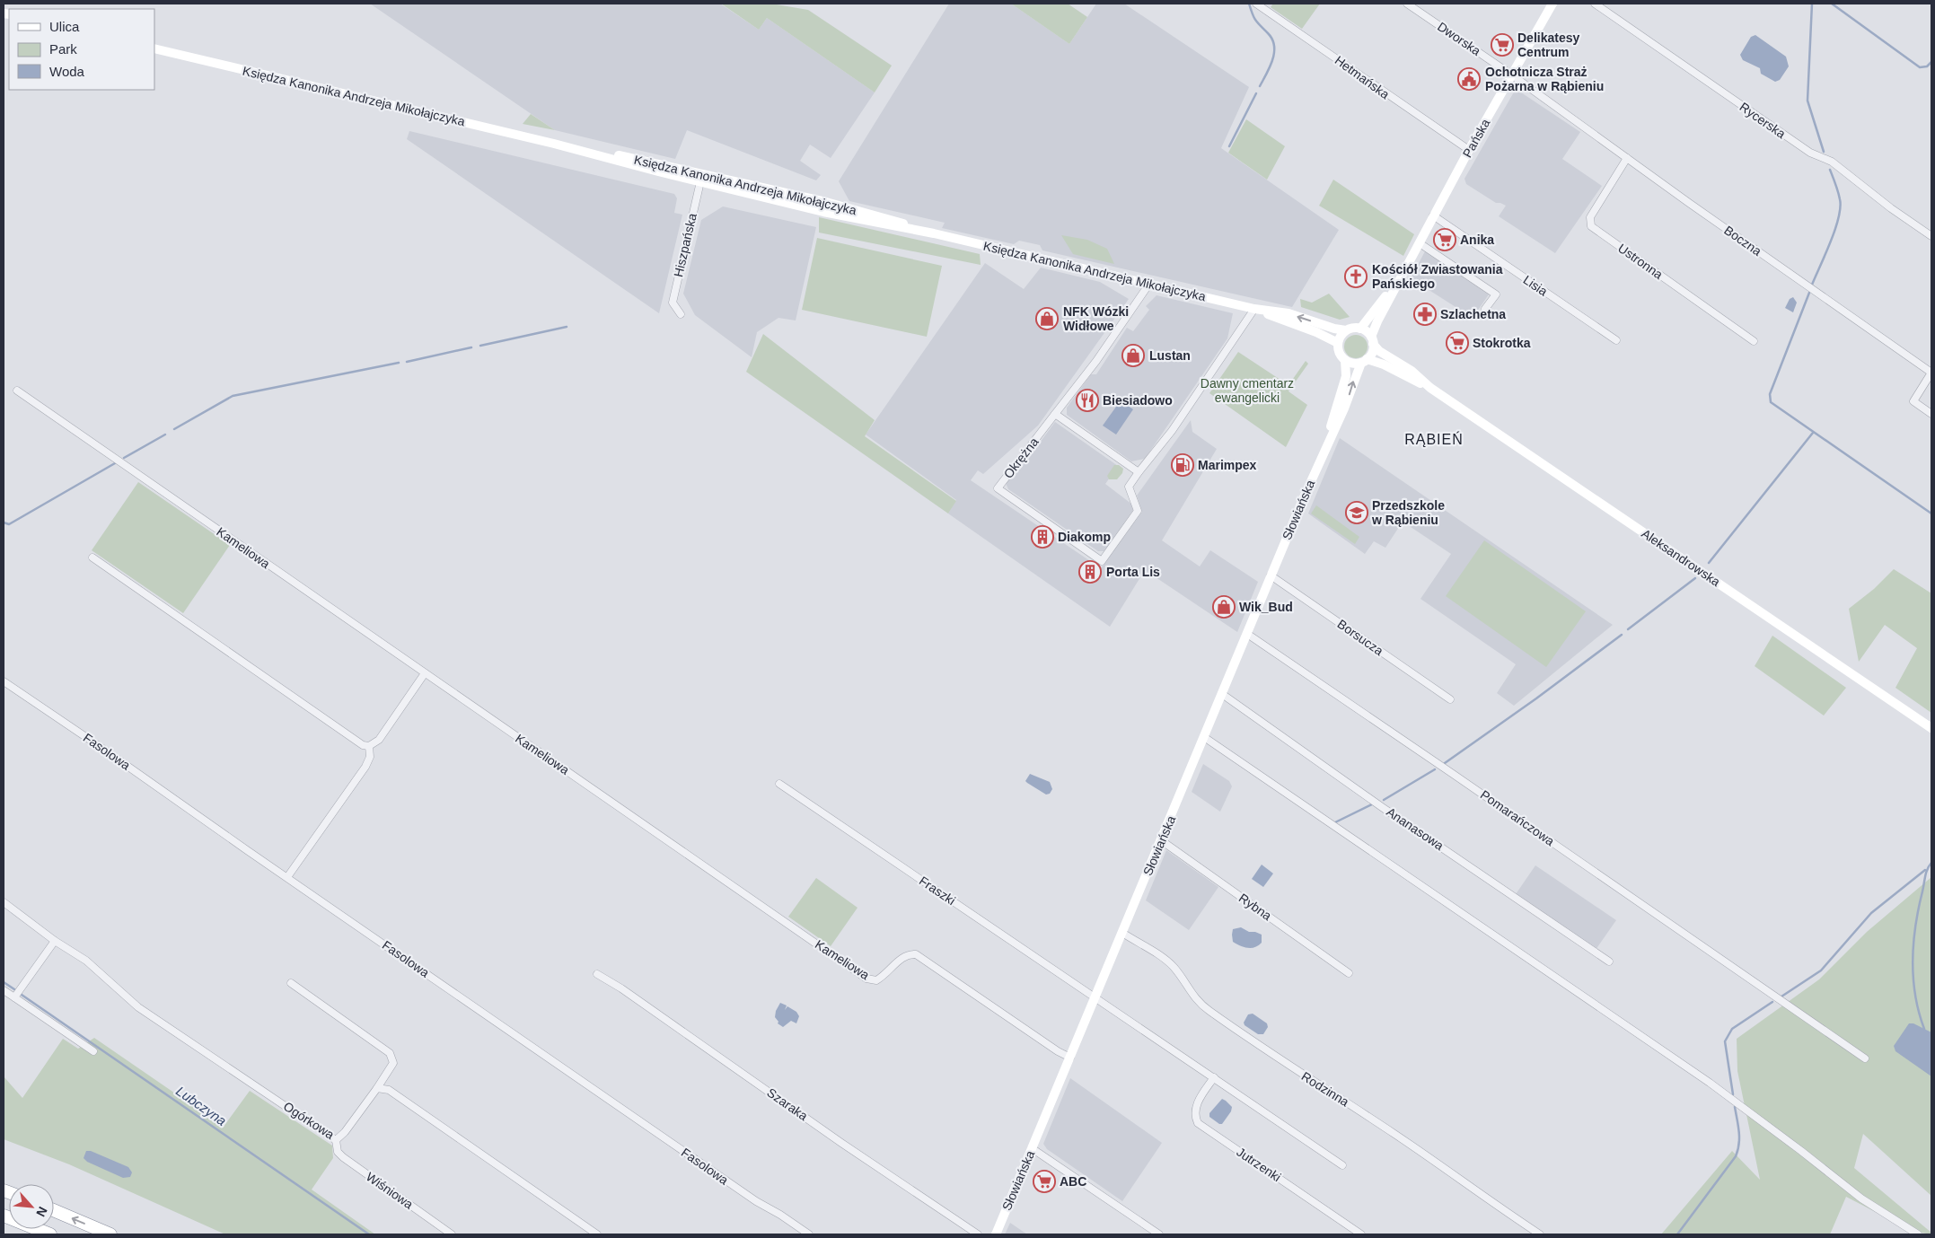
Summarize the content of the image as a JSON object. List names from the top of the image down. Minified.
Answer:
{"streets":{"main road":["Księdza Kanonika Andrzeja Mikołajczyka","Pańska","Słowiańska","Aleksandrowska"],"street":["Dworska","Hetmańska","Rycerska","Boczna","Hiszpańska","Ustronna","Lisia","Okrężna","Kameliowa","Borsucza","Fasolowa","Pomarańczowa","Ananasowa","Fraszki","Rybna","Rodzinna","Szaraka","Ogórkowa","Jutrzenki","Wiśniowa"]},"crossings":[["Dworska","Pańska"],["Dworska","Boczna"],["Hetmańska","Pańska"],["Księdza Kanonika Andrzeja Mikołajczyka","Pańska"],["Księdza Kanonika Andrzeja Mikołajczyka","Hiszpańska"],["Księdza Kanonika Andrzeja Mikołajczyka","Okrężna"],["Księdza Kanonika Andrzeja Mikołajczyka","Słowiańska"],["Księdza Kanonika Andrzeja Mikołajczyka","Aleksandrowska"],["Pańska","Boczna"],["Pańska","Lisia"],["Pańska","Słowiańska"],["Pańska","Aleksandrowska"],["Boczna","Ustronna"],["Słowiańska","Kameliowa"],["Słowiańska","Aleksandrowska"],["Słowiańska","Borsucza"],["Słowiańska","Pomarańczowa"],["Słowiańska","Ananasowa"],["Słowiańska","Fraszki"],["Słowiańska","Rybna"],["Słowiańska","Rodzinna"],["Ogórkowa","Wiśniowa"]],"districts":["RĄBIEŃ"],"water":["Lubczyna"],"parks":["Dawny cmentarz ewangelicki"],"places":{"supermarket":["Delikatesy Centrum","Anika","Stokrotka","ABC"],"public building":["Ochotnicza Straż Pożarna w Rąbieniu"],"church":["Kościół Zwiastowania Pańskiego"],"pharmacy":["Szlachetna"],"shop":["NFK Wózki Widłowe","Lustan","Wik_Bud"],"restaurant":["Biesiadowo"],"fuel station":["Marimpex"],"school or university":["Przedszkole w Rąbieniu"],"building":["Diakomp","Porta Lis"]},"legend":["Ulica","Park","Woda"],"north":"bottom right"}
